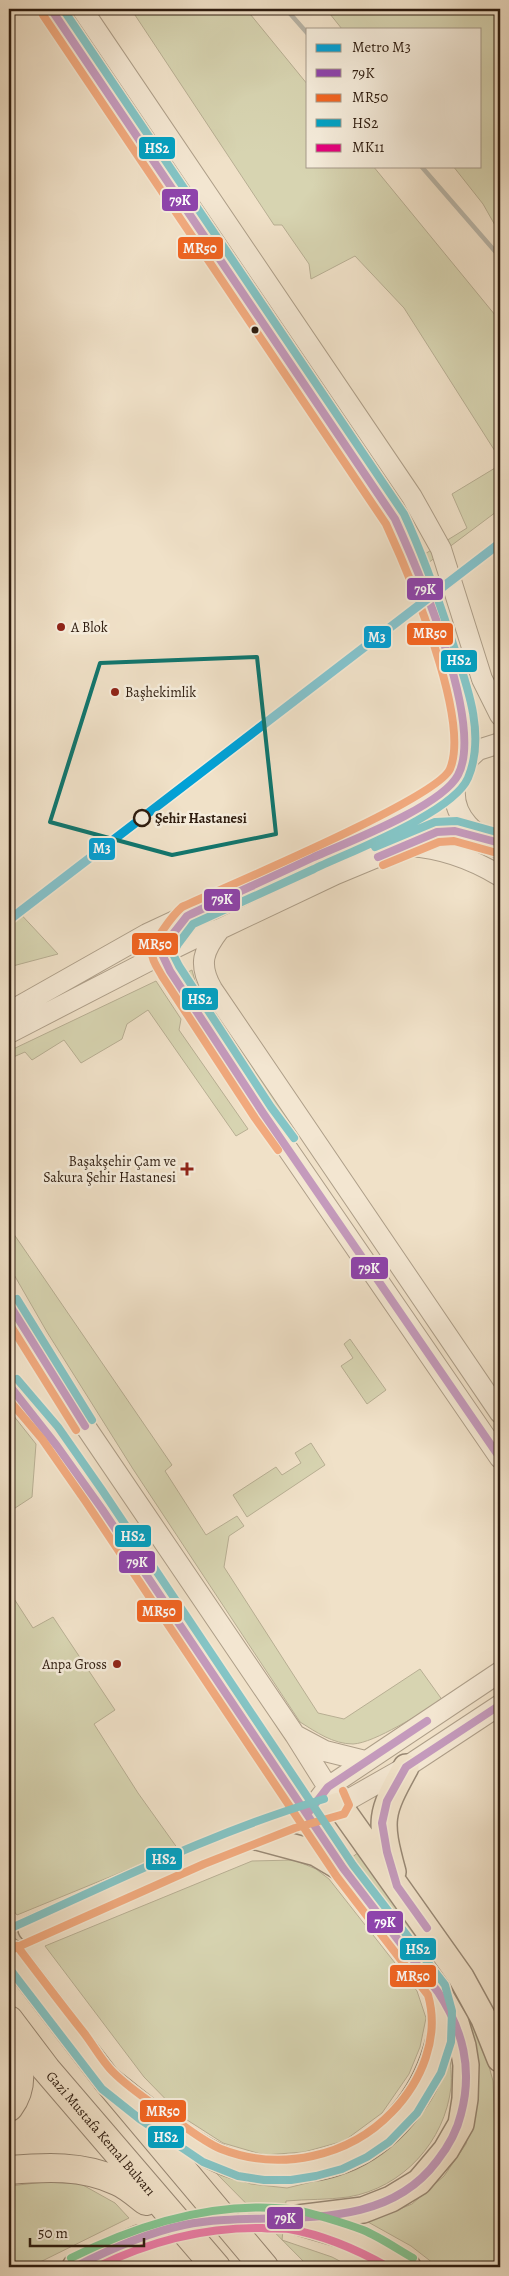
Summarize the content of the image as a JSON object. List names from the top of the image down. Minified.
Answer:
{"streets":{"highway":["Gazi Mustafa Kemal Bulvarı"]},"places":{"other":["A Blok","Başhekimlik","Şehir Hastanesi","Anpa Gross"],"health":["Başakşehir Çam ve Sakura Şehir Hastanesi"]},"lines":["transit line 79K","transit line HS2","transit line MR50","metro line M3","transit line MK11"],"legend":["Metro M3","79K","MR50","HS2","MK11"],"scale_bar":"50 m"}
